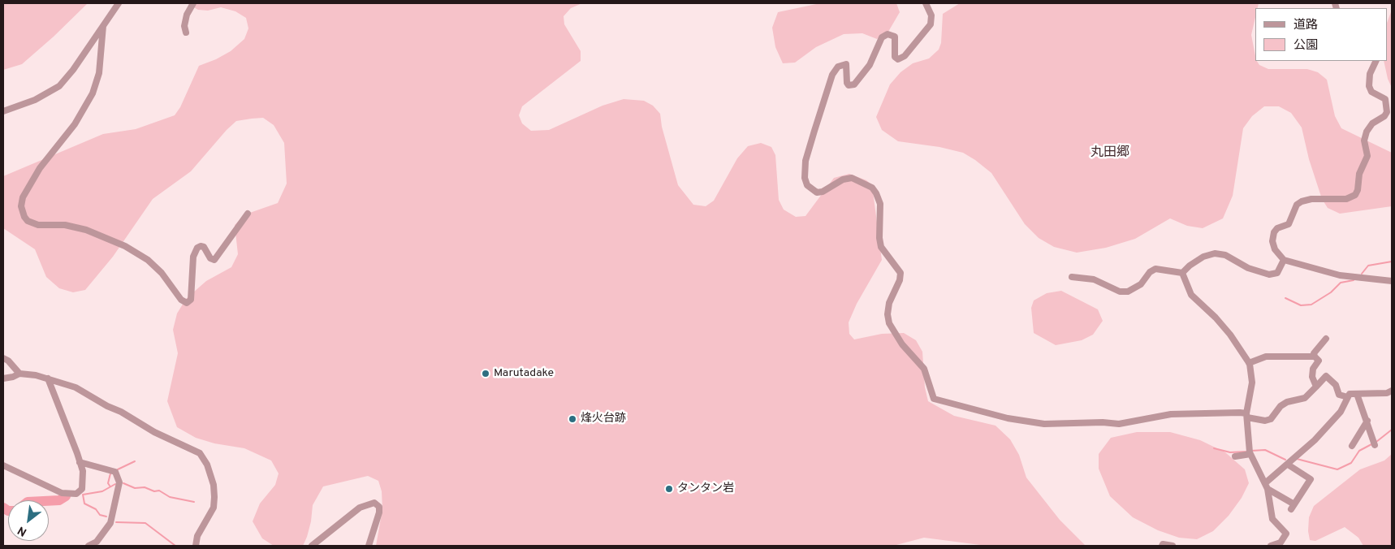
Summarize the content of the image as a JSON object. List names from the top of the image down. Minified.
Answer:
{"districts":["丸田郷"],"places":["Marutadake","烽火台跡","タンタン岩"],"legend":["道路","公園"],"north":"bottom left"}
